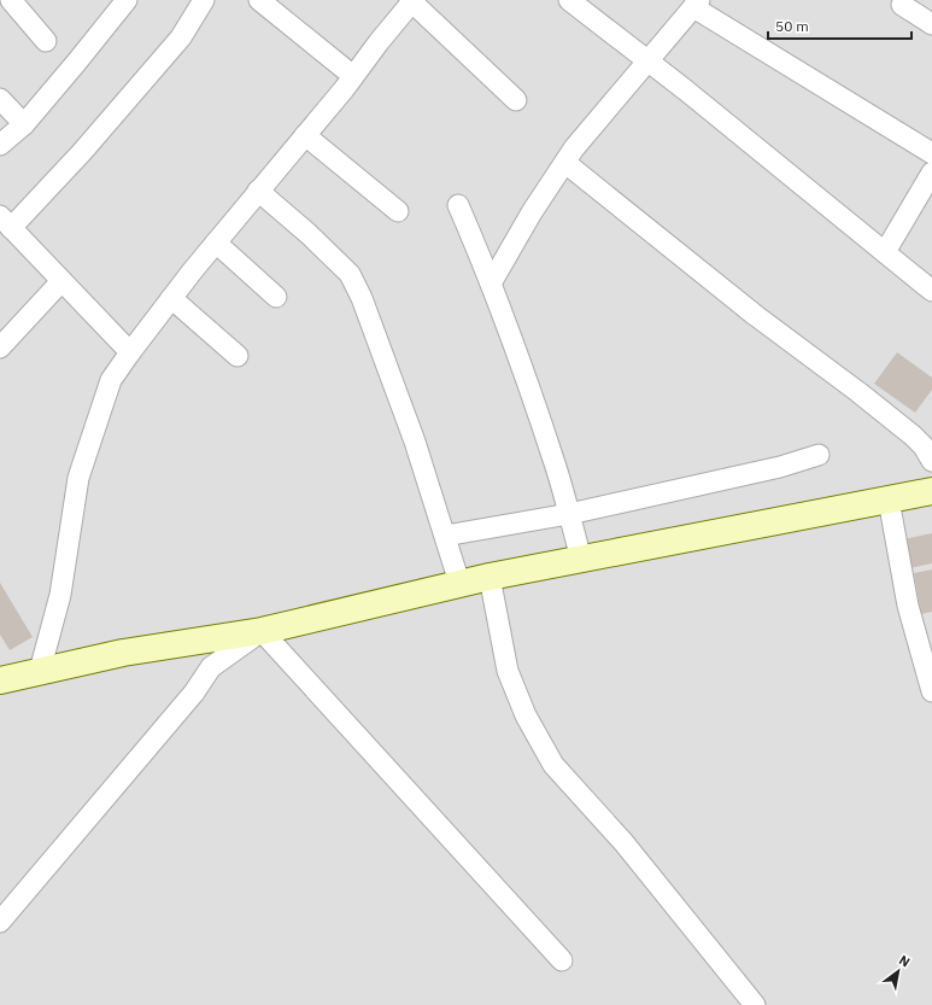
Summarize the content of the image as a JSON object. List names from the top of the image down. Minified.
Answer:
{"scale_bar":"50 m","north":"top right"}
